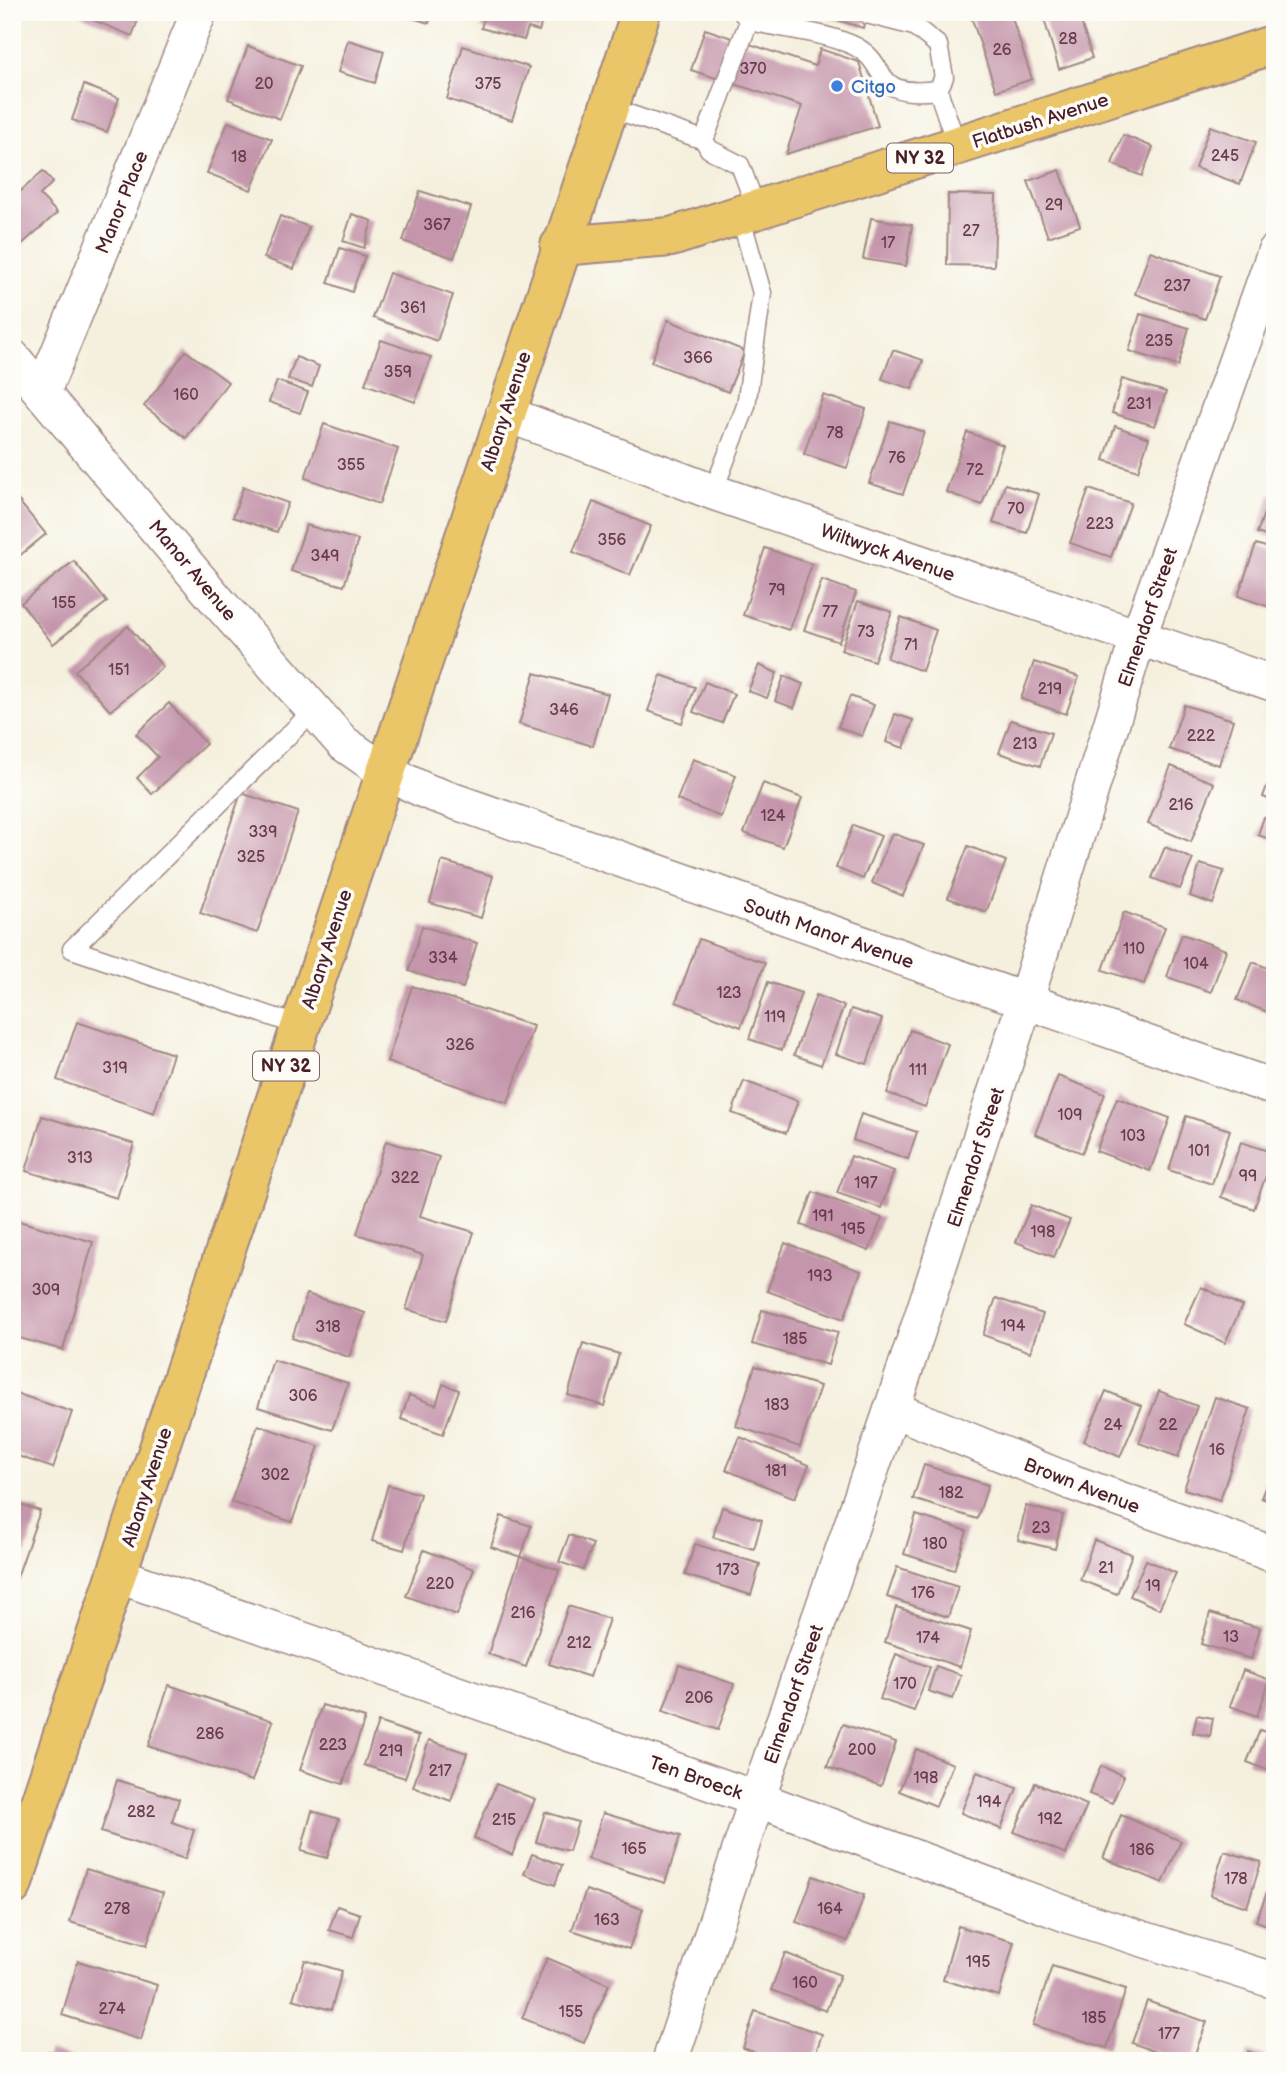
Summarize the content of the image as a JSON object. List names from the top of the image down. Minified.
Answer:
{"streets":{"main road":["Flatbush Avenue","NY 32","Albany Avenue"],"street":["Manor Place","Wiltwyck Avenue","Manor Avenue","Elmendorf Street","South Manor Avenue","Brown Avenue","Ten Broeck"]},"crossings":[["Flatbush Avenue","Albany Avenue"],["Manor Place","Manor Avenue"],["Albany Avenue","Wiltwyck Avenue"],["Albany Avenue","Manor Avenue"],["Albany Avenue","South Manor Avenue"],["Albany Avenue","Ten Broeck"],["Wiltwyck Avenue","Elmendorf Street"],["Manor Avenue","South Manor Avenue"],["Elmendorf Street","South Manor Avenue"],["Elmendorf Street","Brown Avenue"],["Elmendorf Street","Ten Broeck"]],"places":["Citgo"],"house_numbers":["28","26","370","20","375","245","18","29","367","27","17","237","361","235","366","359","160","231","78","76","355","72","70","223","356","349","79","155","77","73","71","151","219","346","222","213","216","124","339","325","110","334","104","123","119","326","319","111","109","103","101","313","99","322","197","191","195","198","193","309","194","318","185","306","183","24","22","16","181","302","182","23","180","21","173","220","19","176","216","13","174","212","170","206","286","223","200","219","217","198","194","282","192","215","165","186","178","278","164","163","195","160","274","155","185","177"]}
